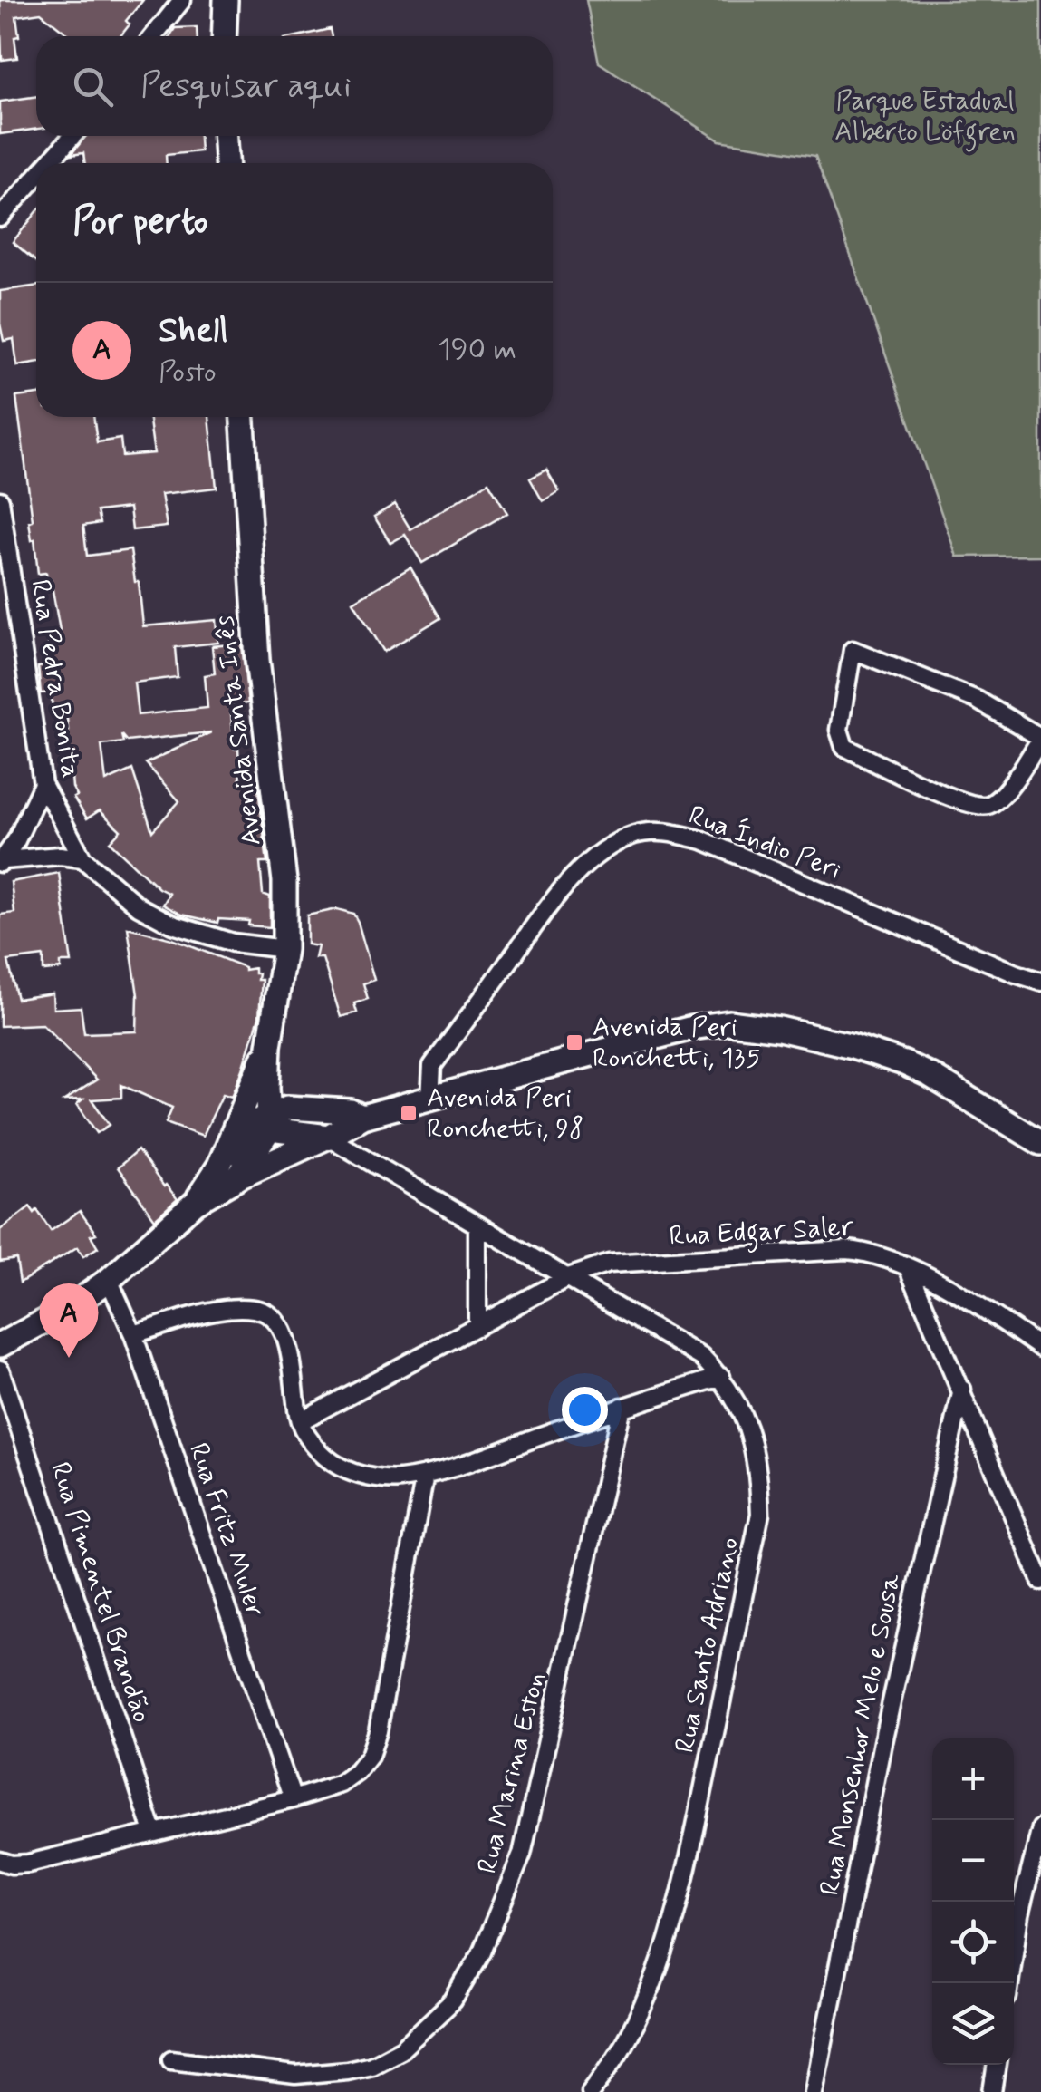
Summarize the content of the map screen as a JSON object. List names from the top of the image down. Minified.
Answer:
{"streets":{"main road":["Avenida Santa Inês"],"street":["Rua Pedra Bonita","Rua Índio Peri","Rua Edgar Saler","Rua Fritz Muler","Rua Pimentel Brandão","Rua Santo Adriano","Rua Monsenhor Melo e Sousa","Rua Marina Eston"]},"crossings":[["Rua Edgar Saler","Rua Santo Adriano"]],"parks":["Parque Estadual Alberto Löfgren"],"places":{"transit":["Avenida Peri Ronchetti, 135","Avenida Peri Ronchetti, 98"]},"page":{"search":"Pesquisar aqui","heading":"Por perto","list":[{"mark":"A","name":"Shell","note":"Posto","value":"190 m"}],"pins":"A","map_buttons":["+","−"]}}
